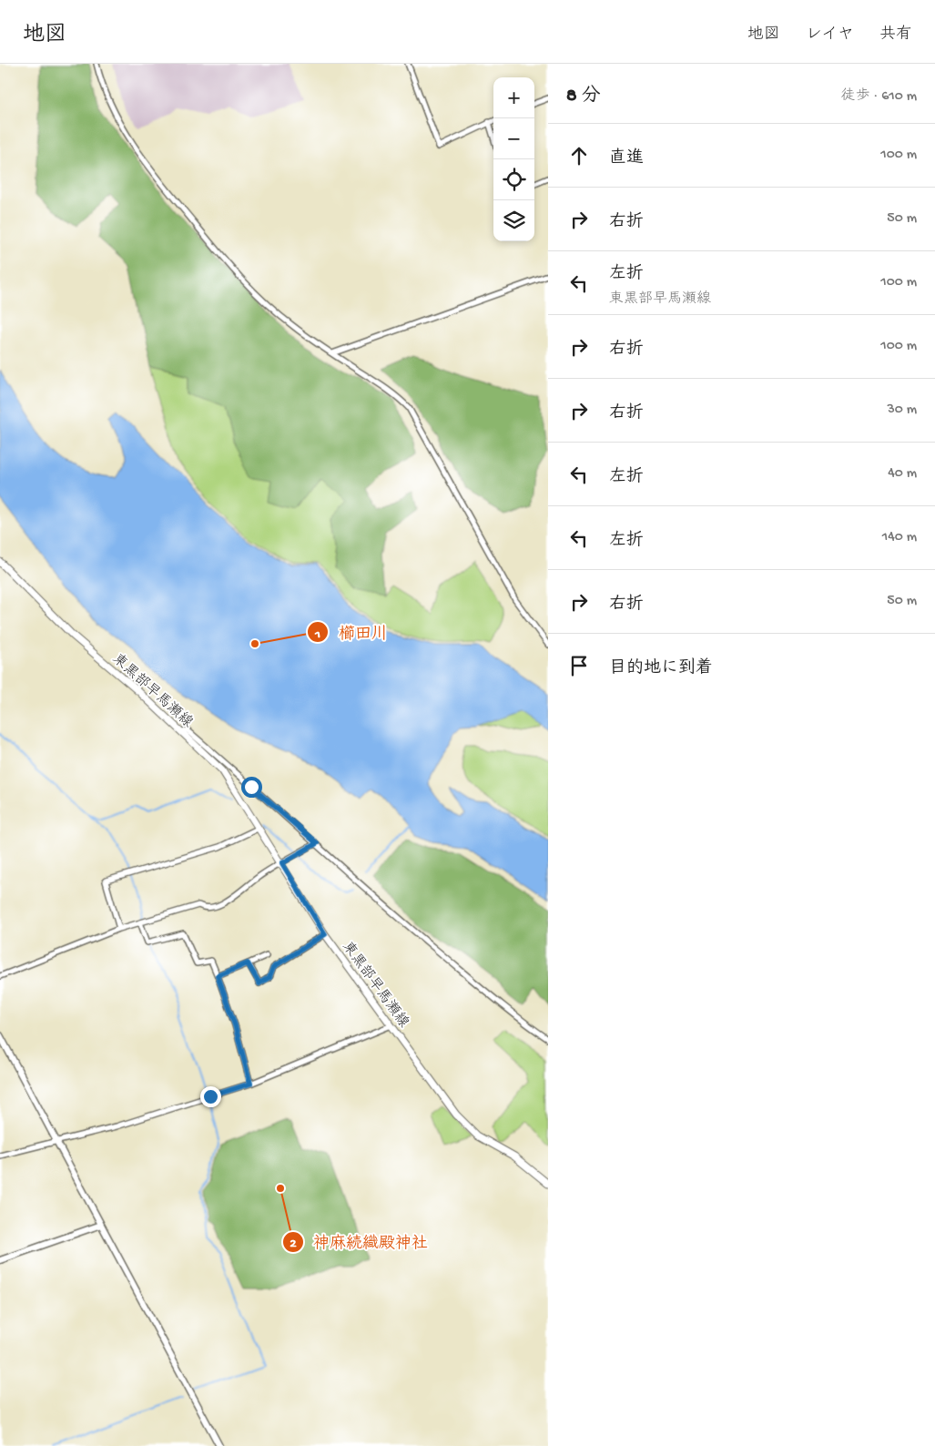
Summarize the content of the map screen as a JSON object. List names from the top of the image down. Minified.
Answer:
{"streets":{"main road":["東黒部早馬瀬線"]},"places":["櫛田川","神麻続織殿神社"],"page":{"header":"地図","nav":["地図","レイヤ","共有"],"heading":["8 分","徒歩 · 610 m"],"map_buttons":["+","−"],"list":[["直進","100 m"],["右折","50 m"],["左折","東黒部早馬瀬線","100 m"],["右折","100 m"],["右折","30 m"],["左折","40 m"],["左折","140 m"],["右折","50 m"],"目的地に到着"]}}
